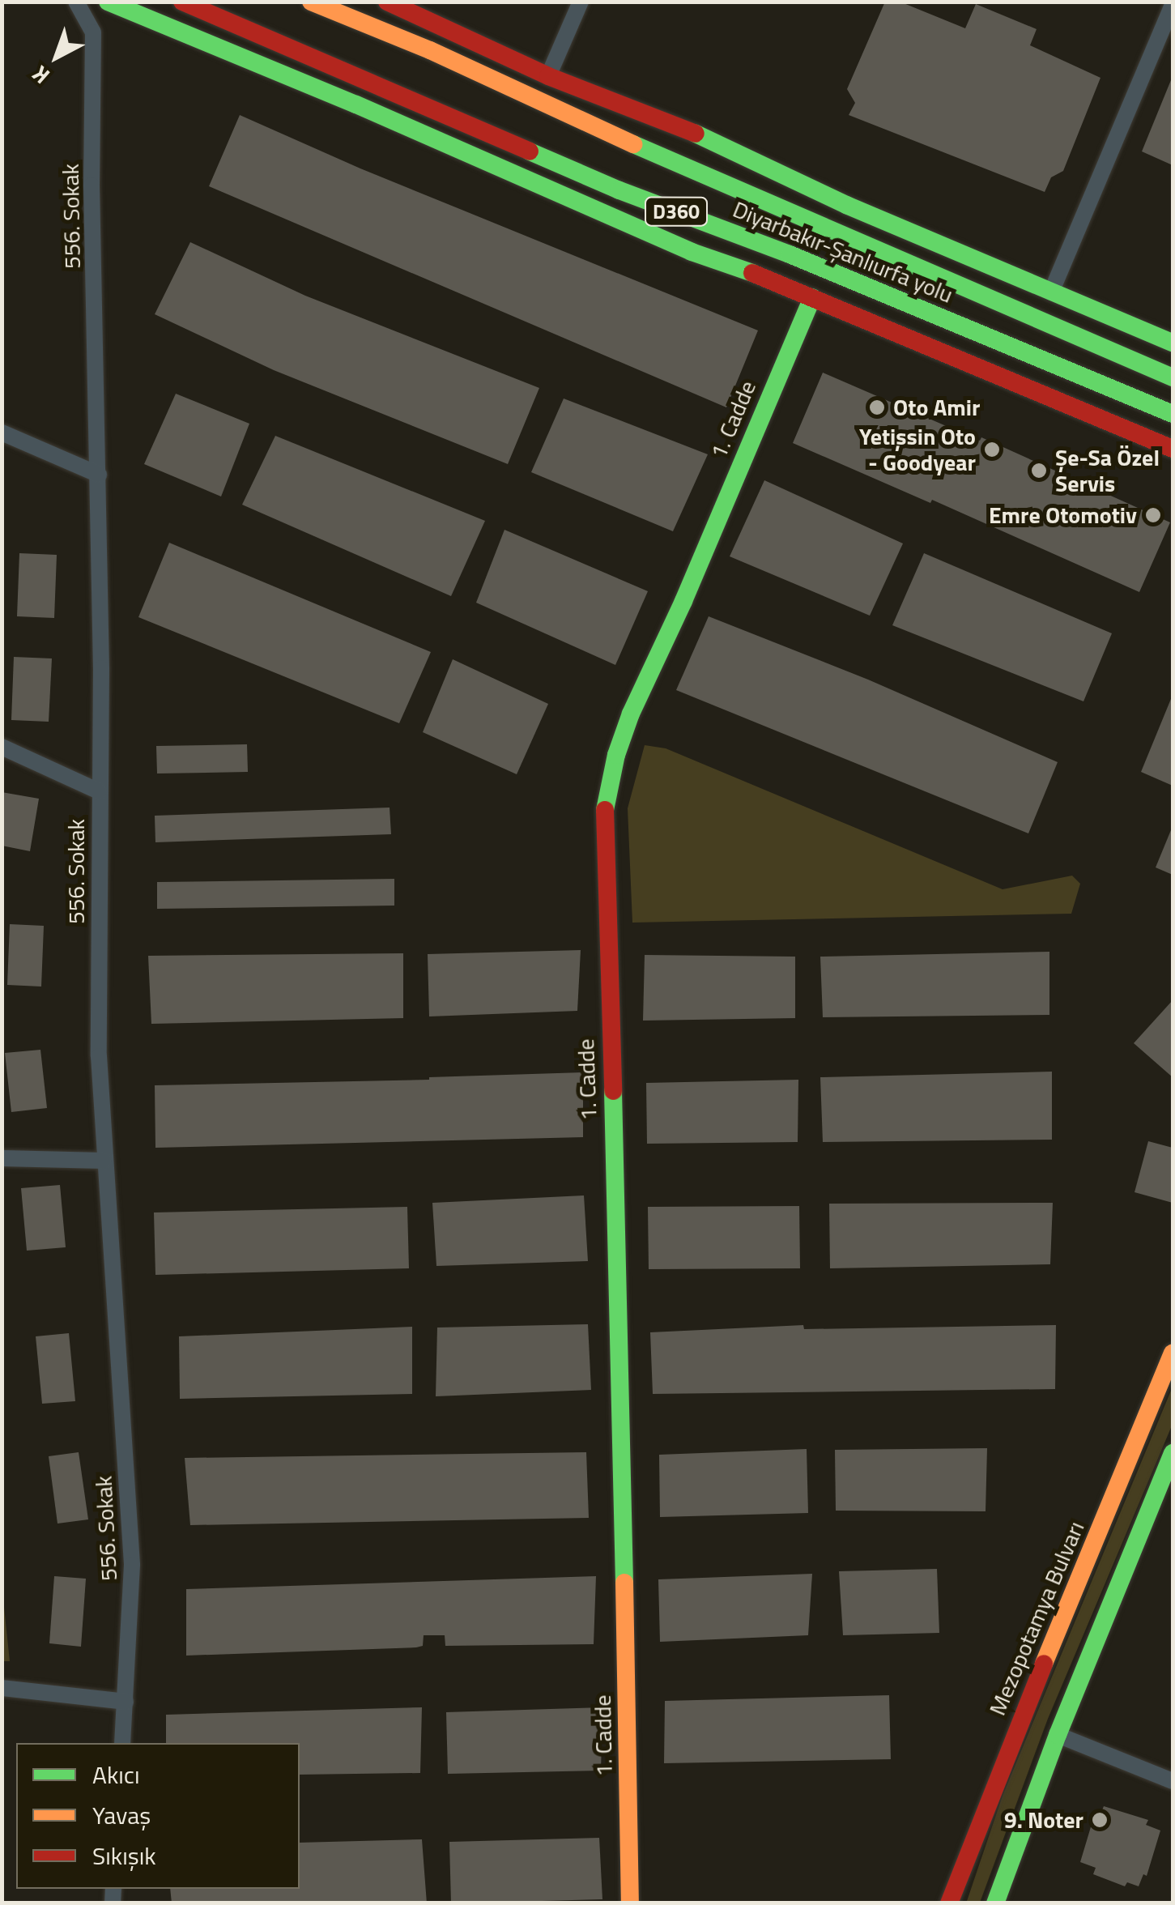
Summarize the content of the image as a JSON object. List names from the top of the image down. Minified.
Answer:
{"streets":{"main road":["D360","Diyarbakır-Şanlıurfa yolu","1. Cadde","Mezopotamya Bulvarı"],"street":["556. Sokak"]},"places":["Oto Amir","Yetişsin Oto - Goodyear","Şe-Sa Özel Servis","Emre Otomotiv","9. Noter"],"legend":["Akıcı","Yavaş","Sıkışık"],"north":"bottom left"}
